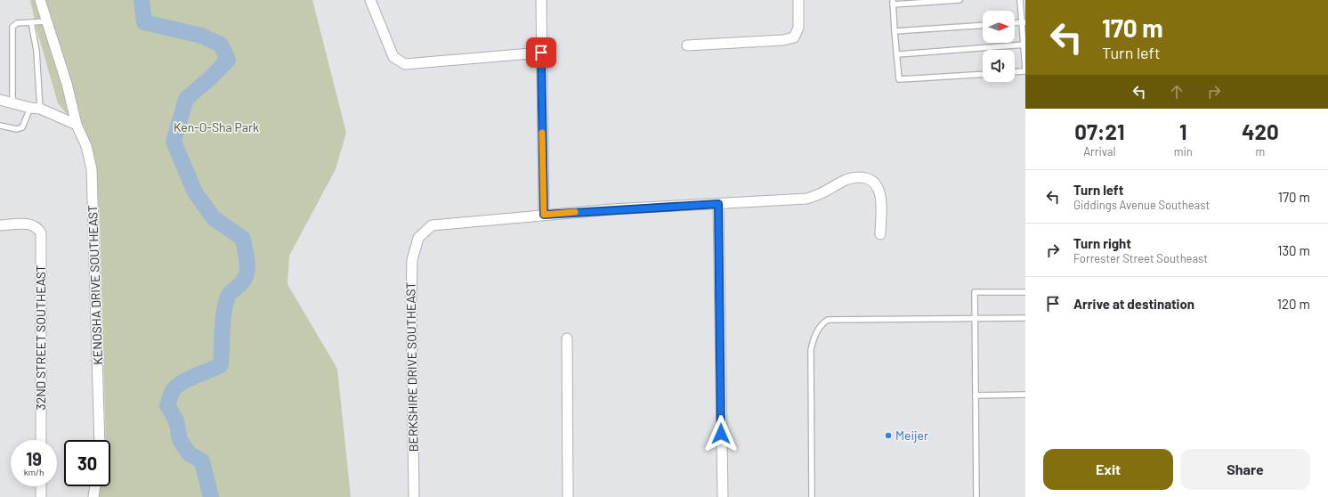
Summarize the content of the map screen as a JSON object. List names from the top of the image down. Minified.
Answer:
{"streets":{"street":["KENOSHA DRIVE SOUTHEAST","32ND STREET SOUTHEAST","BERKSHIRE DRIVE SOUTHEAST"]},"parks":["Ken-O-Sha Park"],"places":["Meijer"],"north":"right","page":{"turn":["170 m","Turn left"],"eta":["07:21","Arrival","1","min","420","m"],"list":[{"name":"Turn left","note":"Giddings Avenue Southeast","value":"170 m"},{"name":"Turn right","note":"Forrester Street Southeast","value":"130 m"},{"name":"Arrive at destination","value":"120 m"}],"speed":"19 km/h","limit":"30","buttons":["Exit","Share"]}}
